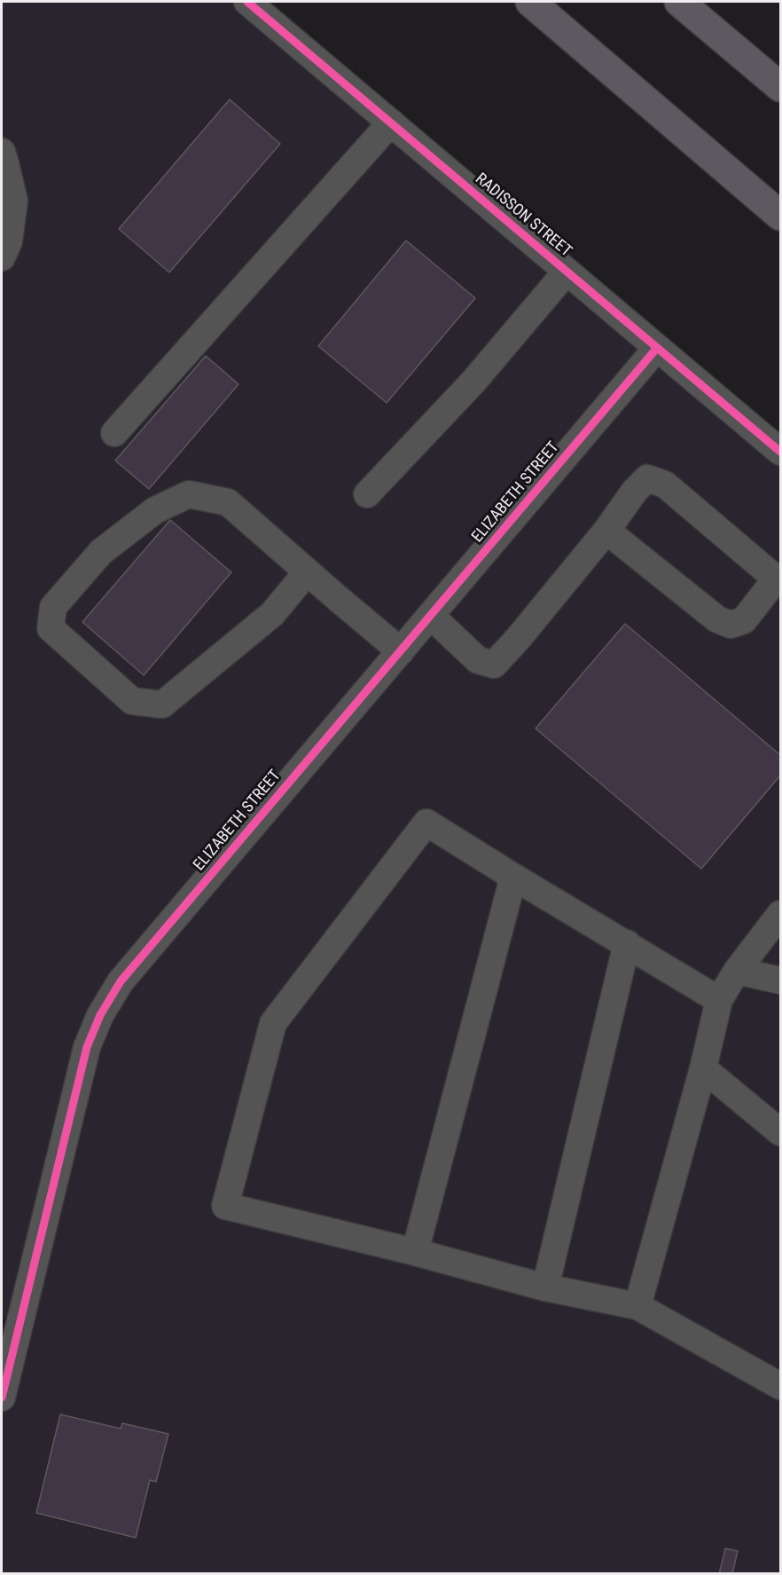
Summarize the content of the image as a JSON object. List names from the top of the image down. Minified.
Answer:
{"streets":{"street":["RADISSON STREET","ELIZABETH STREET"]},"crossings":[["RADISSON STREET","ELIZABETH STREET"]]}
